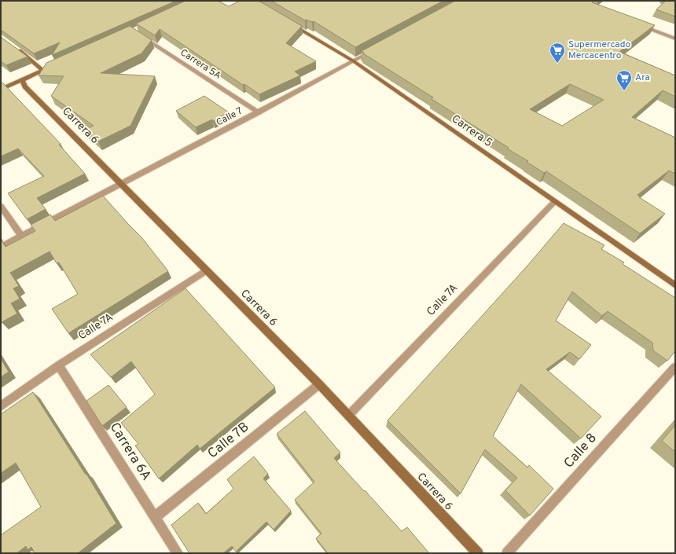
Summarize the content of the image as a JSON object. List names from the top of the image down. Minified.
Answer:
{"streets":{"street":["Carrera 5A","Calle 7","Carrera 6","Carrera 5","Calle 7A","Calle 7B","Calle 8","Carrera 6A"]},"crossings":[["Carrera 5A","Calle 7"],["Calle 7","Carrera 6"],["Calle 7","Carrera 5"],["Carrera 6","Calle 7A"],["Carrera 6","Calle 7B"],["Carrera 5","Calle 7A"],["Calle 7A","Carrera 6A"],["Calle 7B","Carrera 6A"]],"places":{"supermarket":["Supermercado Mercacentro","Ara"]}}
